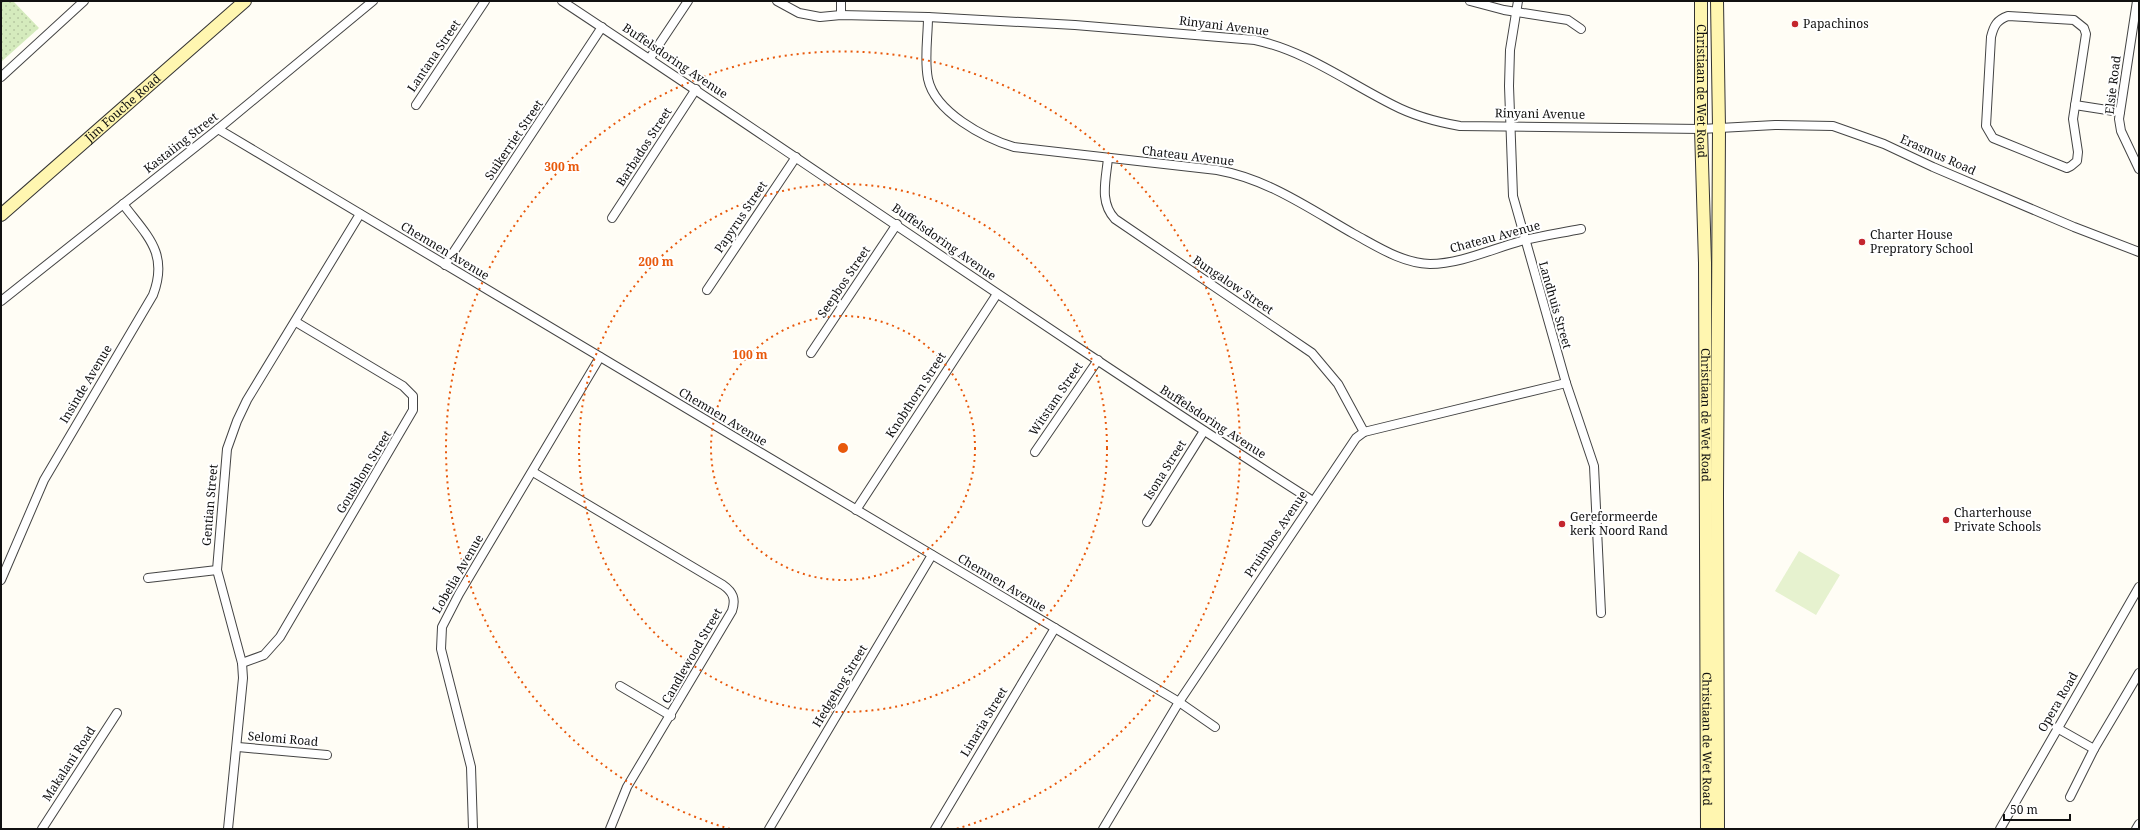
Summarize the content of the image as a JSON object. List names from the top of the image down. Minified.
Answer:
{"streets":{"main road":["Christiaan de Wet Road","Jim Fouche Road"],"street":["Rinyani Avenue","Lantana Street","Buffelsdoring Avenue","Elsie Road","Suikerriet Street","Kastaiing Street","Barbados Street","Erasmus Road","Chateau Avenue","Papyrus Street","Chemnen Avenue","Seepbos Street","Bungalow Street","Landhuis Street","Insinde Avenue","Knobthorn Street","Witstam Street","Isona Street","Gousblom Street","Gentian Street","Pruimbos Avenue","Lobelia Avenue","Candlewood Street","Hedgehog Street","Opera Road","Linaria Street","Selomi Road","Makalani Road"]},"crossings":[["Rinyani Avenue","Christiaan de Wet Road"],["Rinyani Avenue","Erasmus Road"],["Rinyani Avenue","Chateau Avenue"],["Rinyani Avenue","Landhuis Street"],["Buffelsdoring Avenue","Suikerriet Street"],["Buffelsdoring Avenue","Barbados Street"],["Buffelsdoring Avenue","Papyrus Street"],["Buffelsdoring Avenue","Seepbos Street"],["Buffelsdoring Avenue","Knobthorn Street"],["Buffelsdoring Avenue","Witstam Street"],["Buffelsdoring Avenue","Isona Street"],["Buffelsdoring Avenue","Pruimbos Avenue"],["Christiaan de Wet Road","Erasmus Road"],["Suikerriet Street","Chemnen Avenue"],["Kastaiing Street","Chemnen Avenue"],["Kastaiing Street","Insinde Avenue"],["Chateau Avenue","Bungalow Street"],["Chateau Avenue","Landhuis Street"],["Chemnen Avenue","Knobthorn Street"],["Chemnen Avenue","Gentian Street"],["Chemnen Avenue","Pruimbos Avenue"],["Chemnen Avenue","Lobelia Avenue"],["Chemnen Avenue","Hedgehog Street"],["Chemnen Avenue","Linaria Street"],["Bungalow Street","Pruimbos Avenue"],["Landhuis Street","Pruimbos Avenue"],["Gousblom Street","Gentian Street"],["Gentian Street","Selomi Road"],["Lobelia Avenue","Candlewood Street"]],"places":["Papachinos","Charter House Prepratory School","Charterhouse Private Schools","Gereformeerde kerk Noord Rand"],"scale_bar":"50 m","rings":["300 m","200 m","100 m"]}
